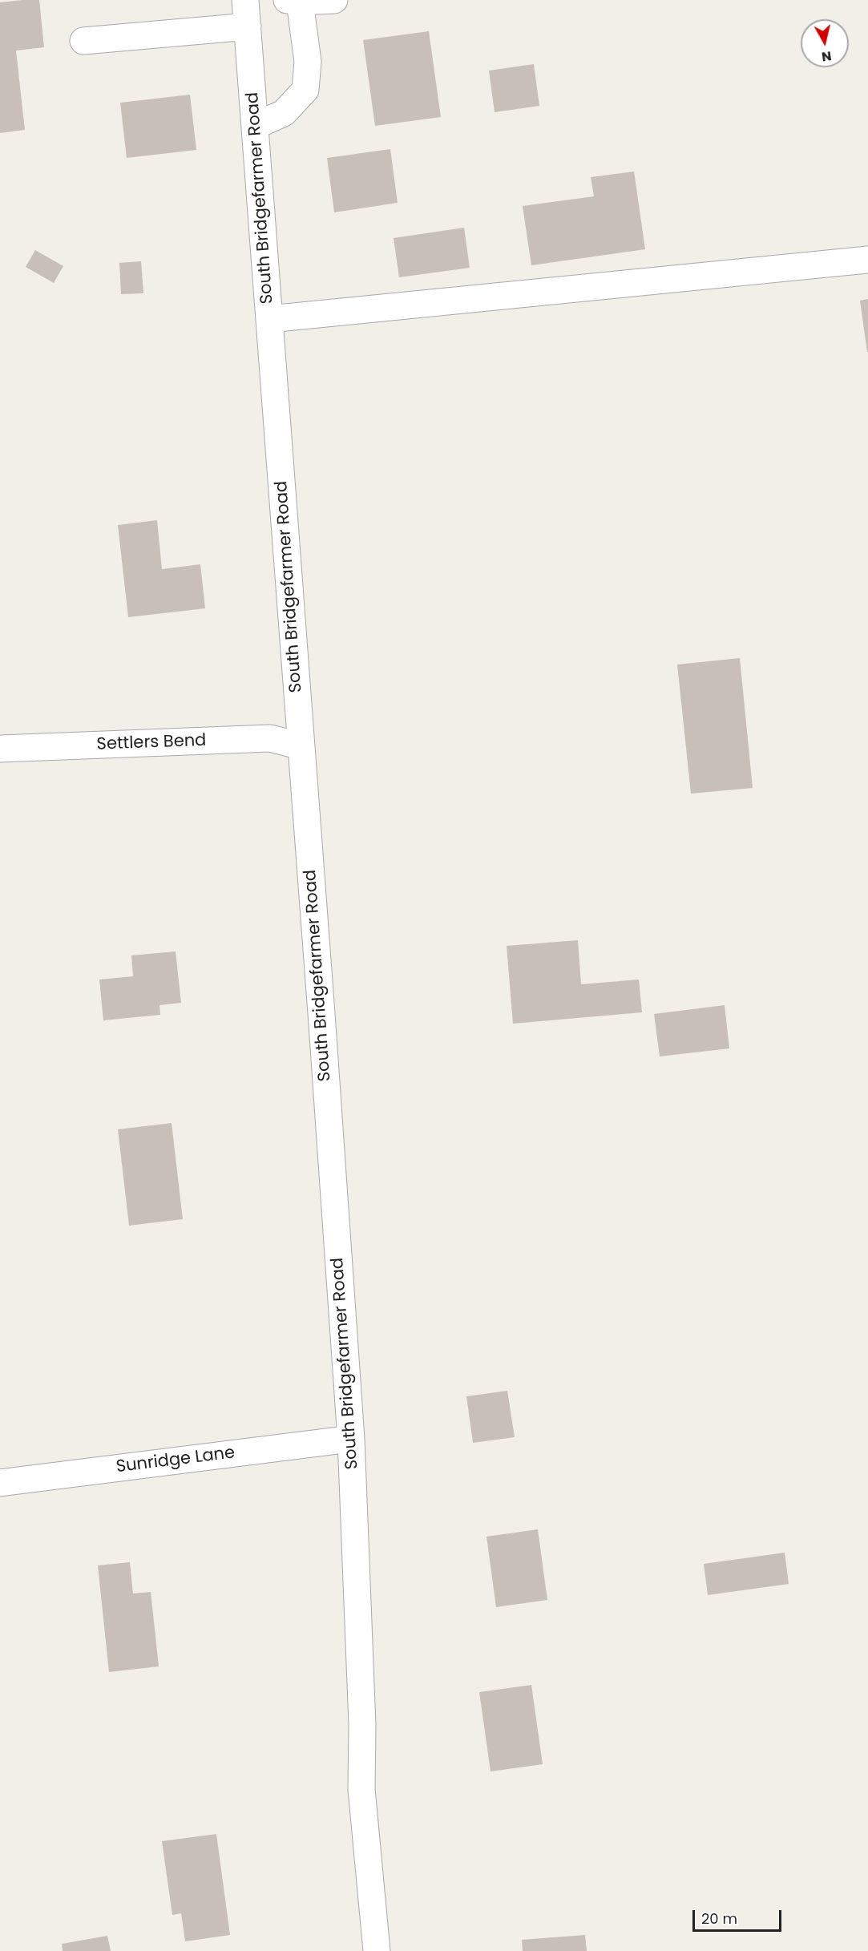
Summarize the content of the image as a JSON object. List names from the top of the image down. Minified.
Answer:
{"streets":{"street":["South Bridgefarmer Road","Settlers Bend","Sunridge Lane"]},"crossings":[["South Bridgefarmer Road","Settlers Bend"],["South Bridgefarmer Road","Sunridge Lane"]],"scale_bar":"20 m","north":"bottom"}
